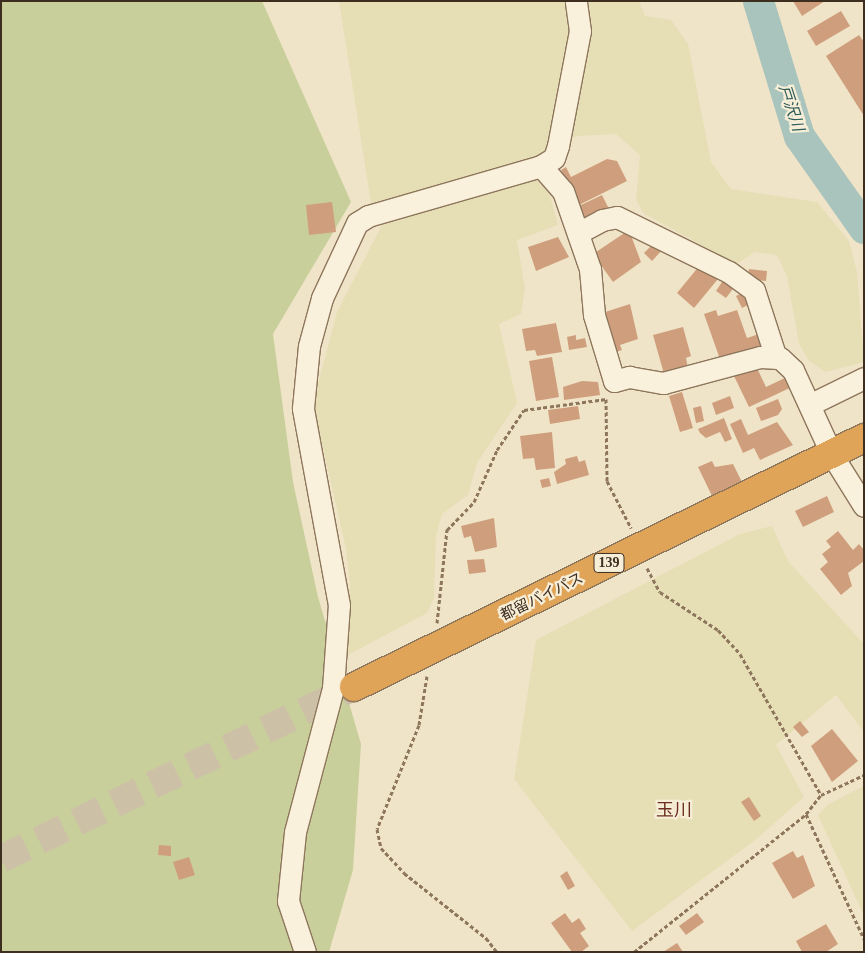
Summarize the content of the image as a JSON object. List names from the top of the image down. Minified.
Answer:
{"streets":{"highway":["139","都留バイパス"]},"districts":["玉川"],"water":["戸沢川"]}
